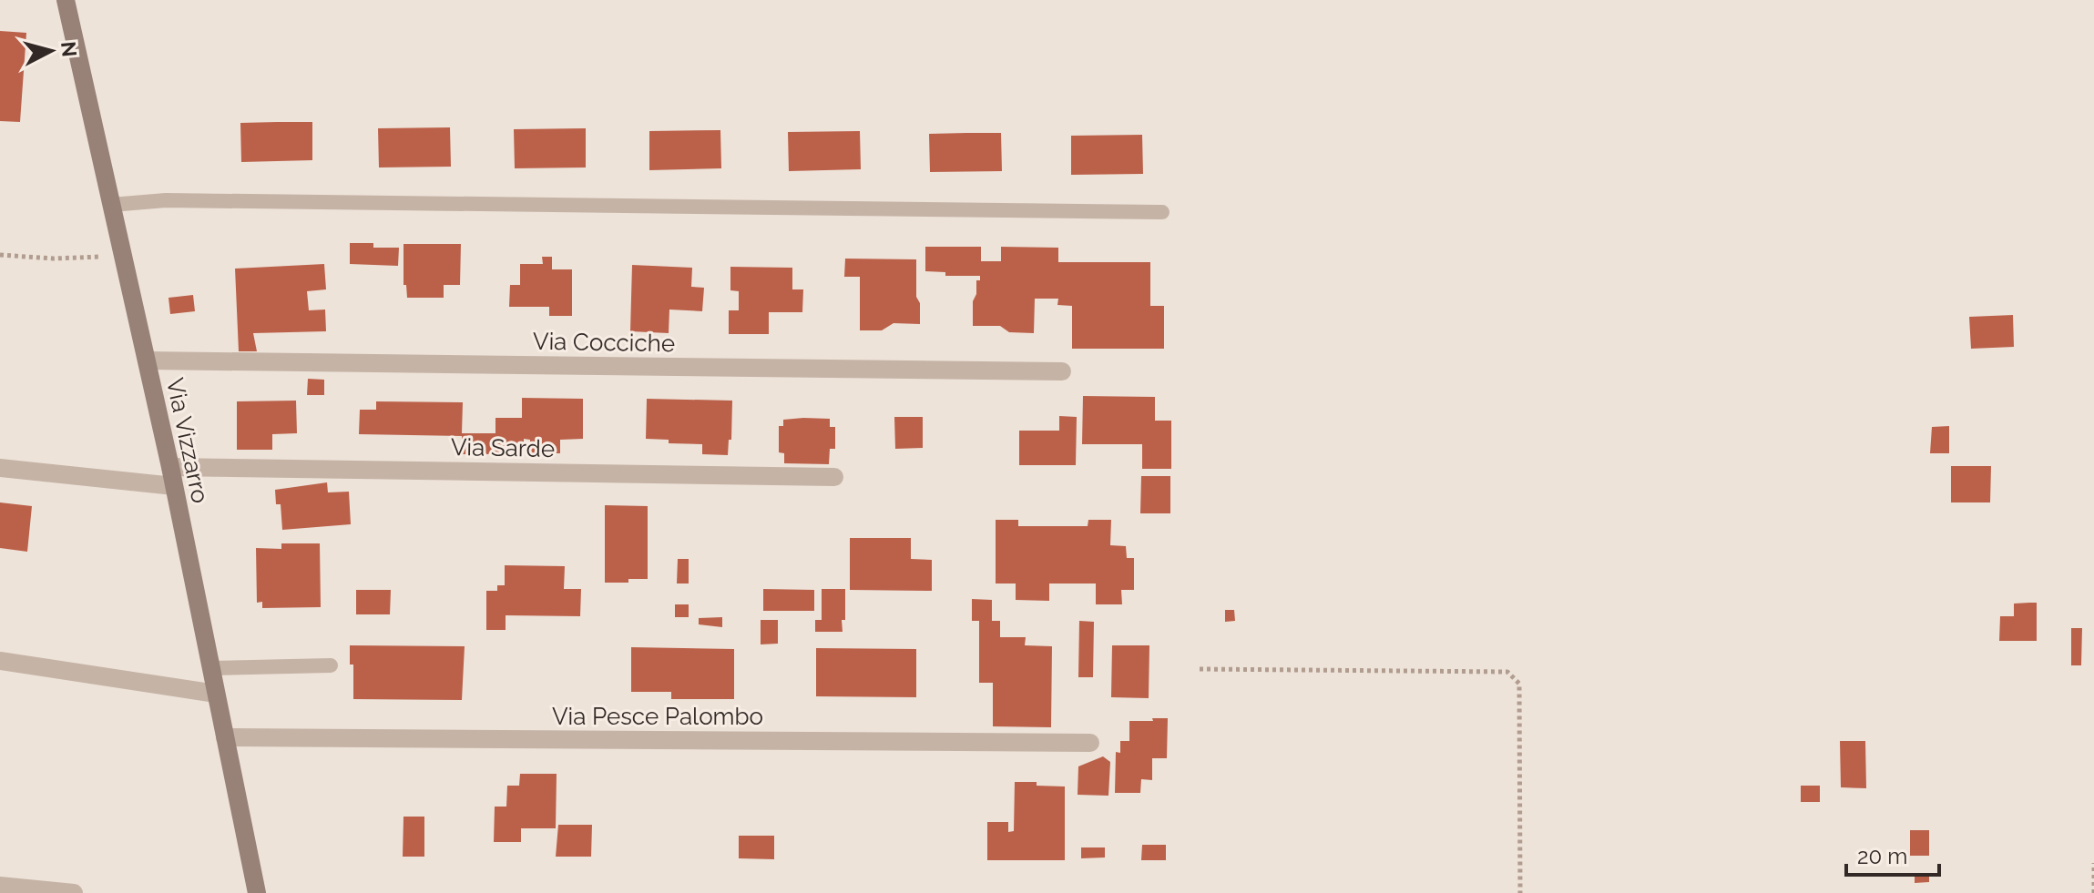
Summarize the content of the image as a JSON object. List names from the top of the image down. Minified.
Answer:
{"streets":{"street":["Via Cocciche","Via Vizzarro","Via Sarde","Via Pesce Palombo"]},"crossings":[["Via Cocciche","Via Vizzarro"],["Via Vizzarro","Via Sarde"],["Via Vizzarro","Via Pesce Palombo"]],"scale_bar":"20 m","north":"right"}
